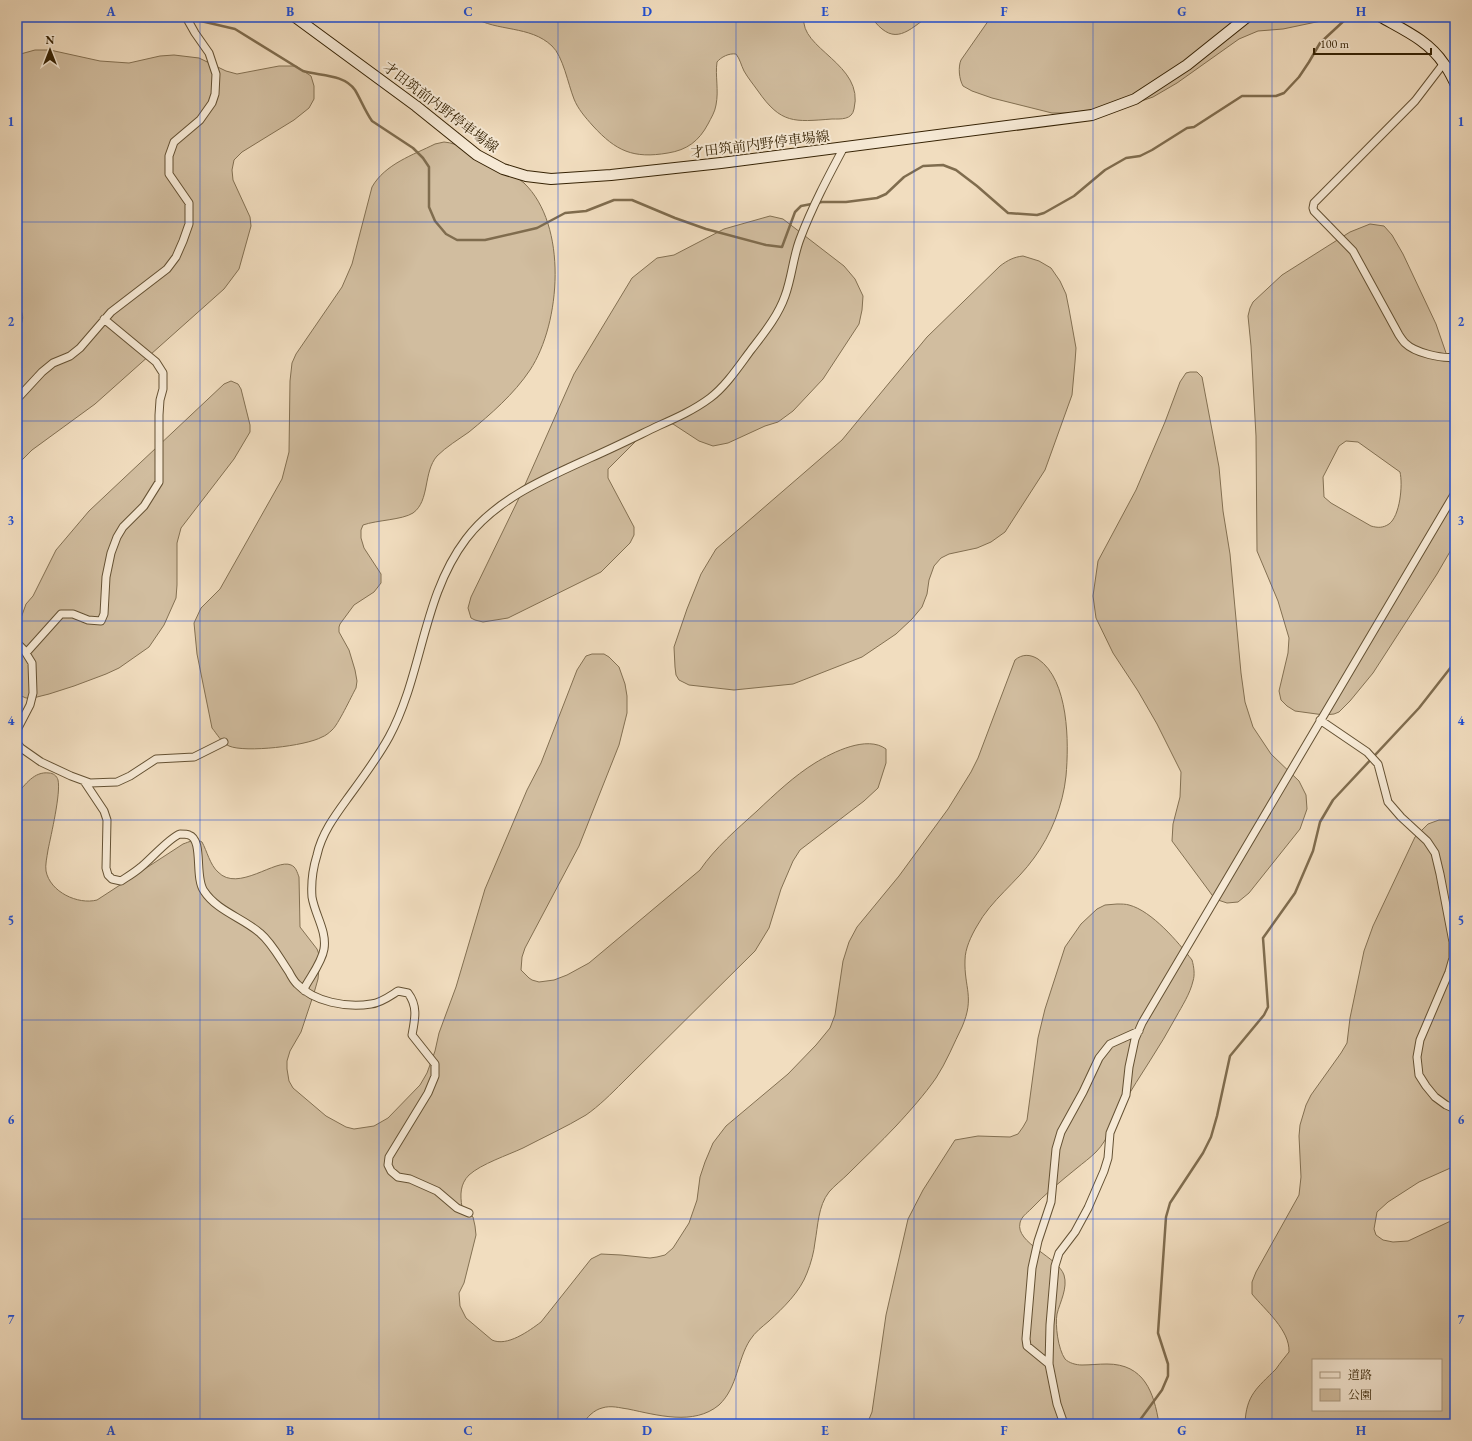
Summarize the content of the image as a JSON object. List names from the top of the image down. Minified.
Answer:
{"streets":{"main road":["才田筑前内野停車場線"]},"legend":["道路","公園"],"scale_bar":"100 m","north":"top","grid":{"columns":["A","B","C","D","E","F","G","H"],"rows":["1","2","3","4","5","6","7"]}}
